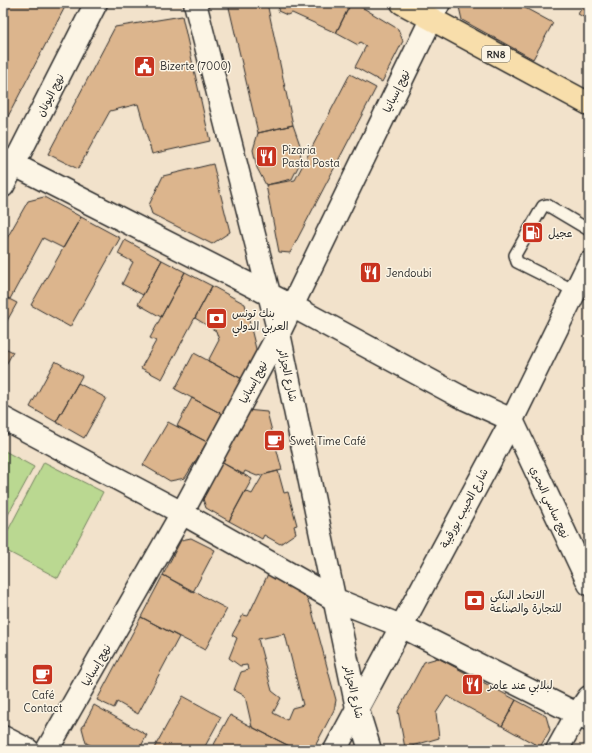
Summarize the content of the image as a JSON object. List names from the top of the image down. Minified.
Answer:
{"streets":{"main road":["RN8"],"street":["نهج إسبانيا","نهج اليونان","شارع الجزائر","نهج ساسي البحري","شارع الحبيب بورقيبة"]},"crossings":[["RN8","نهج إسبانيا"],["نهج إسبانيا","شارع الجزائر"],["شارع الجزائر","شارع الحبيب بورقيبة"],["نهج ساسي البحري","شارع الحبيب بورقيبة"]],"places":{"public building":["Bizerte (7000)"],"restaurant":["Pizaria Pasta Posta","Jendoubi","لبلابي عند عامر"],"fuel station":["عجيل"],"bank":["بنك تونس العربي الدولي","الاتحاد البنكي للتجارة والصناعة"],"cafe":["Swet Time Café","Café Contact"]}}
